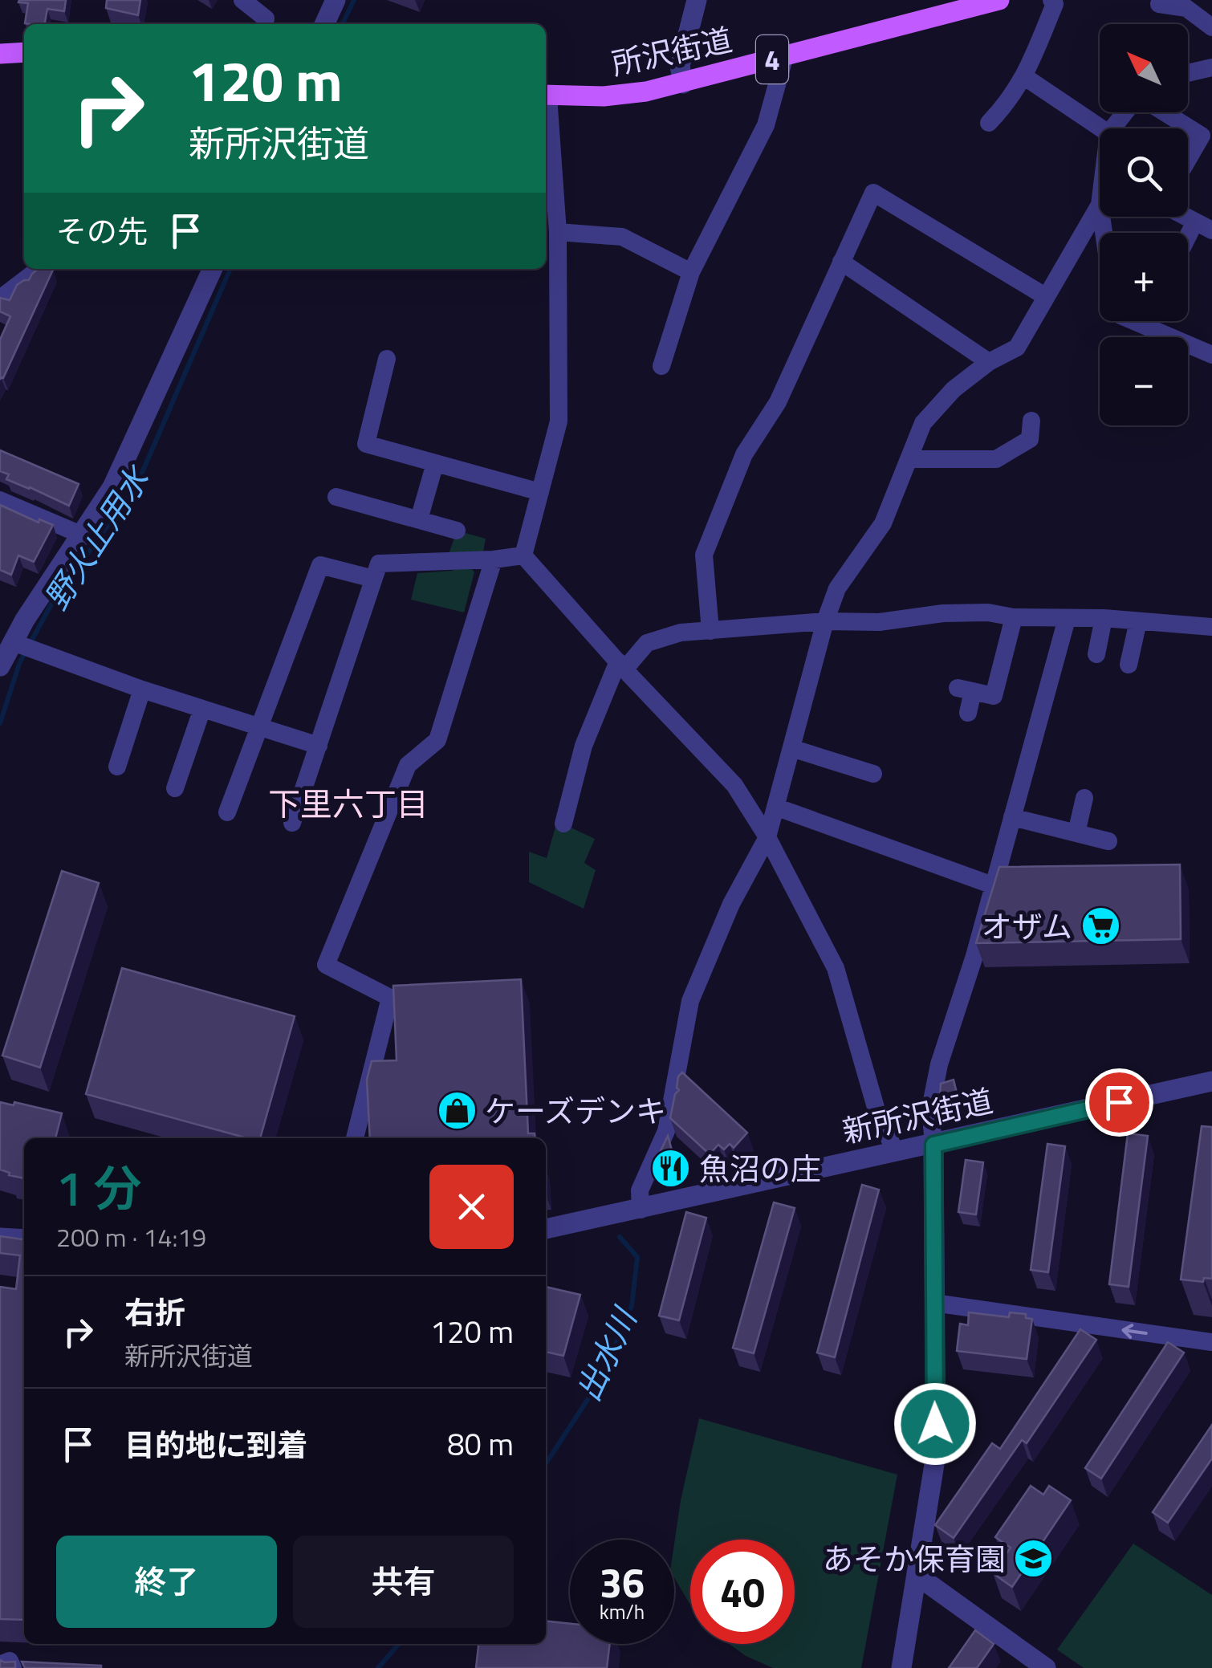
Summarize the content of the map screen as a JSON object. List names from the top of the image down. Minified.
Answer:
{"streets":{"main road":["所沢街道","4"],"street":["新所沢街道"]},"districts":["下里六丁目"],"water":["野火止用水","出水川"],"places":{"supermarket":["オザム"],"shop":["ケーズデンキ"],"restaurant":["魚沼の庄"],"school or university":["あそか保育園"]},"north":"top left","page":{"map_buttons":["+","−"],"turn":["120 m","新所沢街道"],"then":"その先","heading":["1 分","200 m · 14:19"],"list":[{"name":"右折","note":"新所沢街道","value":"120 m"},{"name":"目的地に到着","value":"80 m"}],"buttons":["終了","共有"],"speed":"36 km/h","limit":"40"}}
